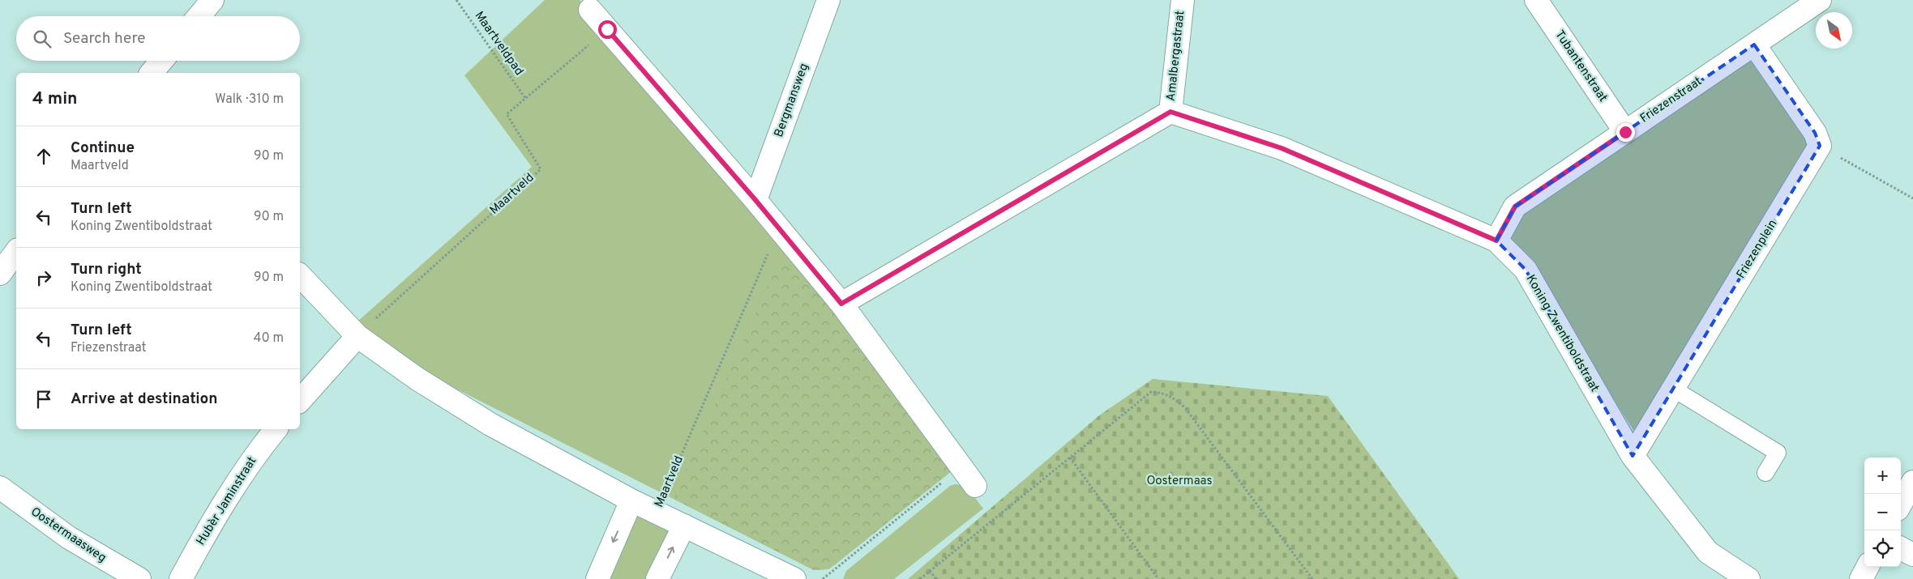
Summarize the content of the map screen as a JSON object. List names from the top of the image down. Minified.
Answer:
{"streets":{"street":["Amalbergastraat","Tubantenstraat","Bergmansweg","Friezenstraat","Maartveld","Friezenplein","Koning Zwentiboldstraat","Hubèr Jaminstraat","Oostermaasweg"],"path":["Maartveldpad"]},"crossings":[["Maartveldpad","Maartveld"],["Amalbergastraat","Koning Zwentiboldstraat"],["Tubantenstraat","Friezenstraat"],["Friezenstraat","Koning Zwentiboldstraat"],["Friezenplein","Koning Zwentiboldstraat"]],"parks":["Oostermaas"],"north":"bottom right","page":{"search":"Search here","heading":["4 min","Walk · 310 m"],"list":[["Continue","Maartveld","90 m"],["Turn left","Koning Zwentiboldstraat","90 m"],["Turn right","Koning Zwentiboldstraat","90 m"],["Turn left","Friezenstraat","40 m"],"Arrive at destination"],"map_buttons":["+","−"]}}
